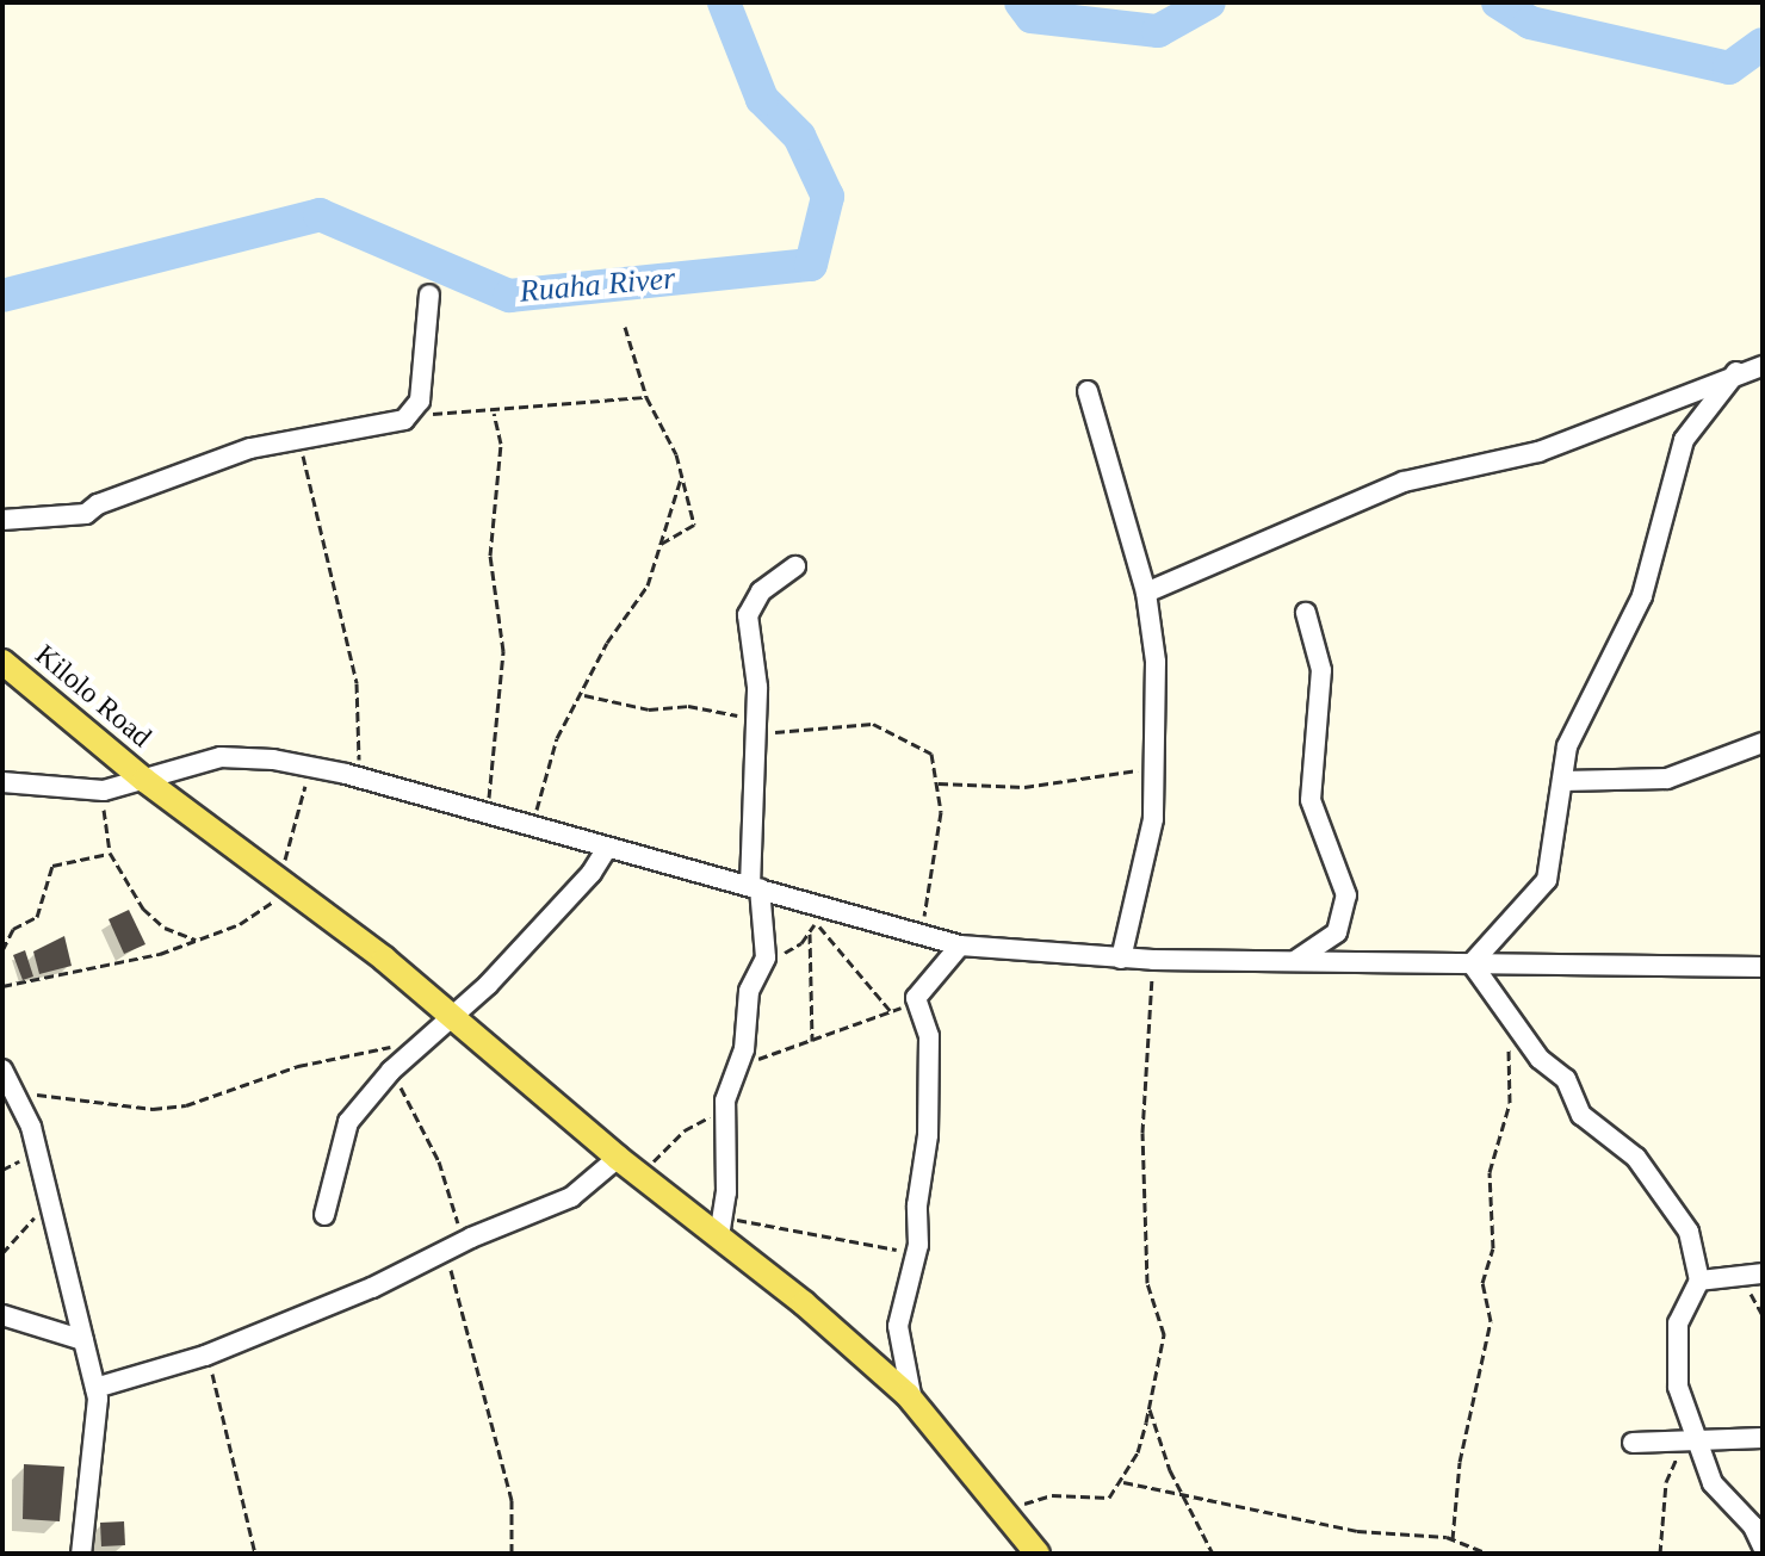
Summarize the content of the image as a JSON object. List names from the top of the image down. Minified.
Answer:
{"streets":{"main road":["Kilolo Road"]},"water":["Ruaha River"]}
